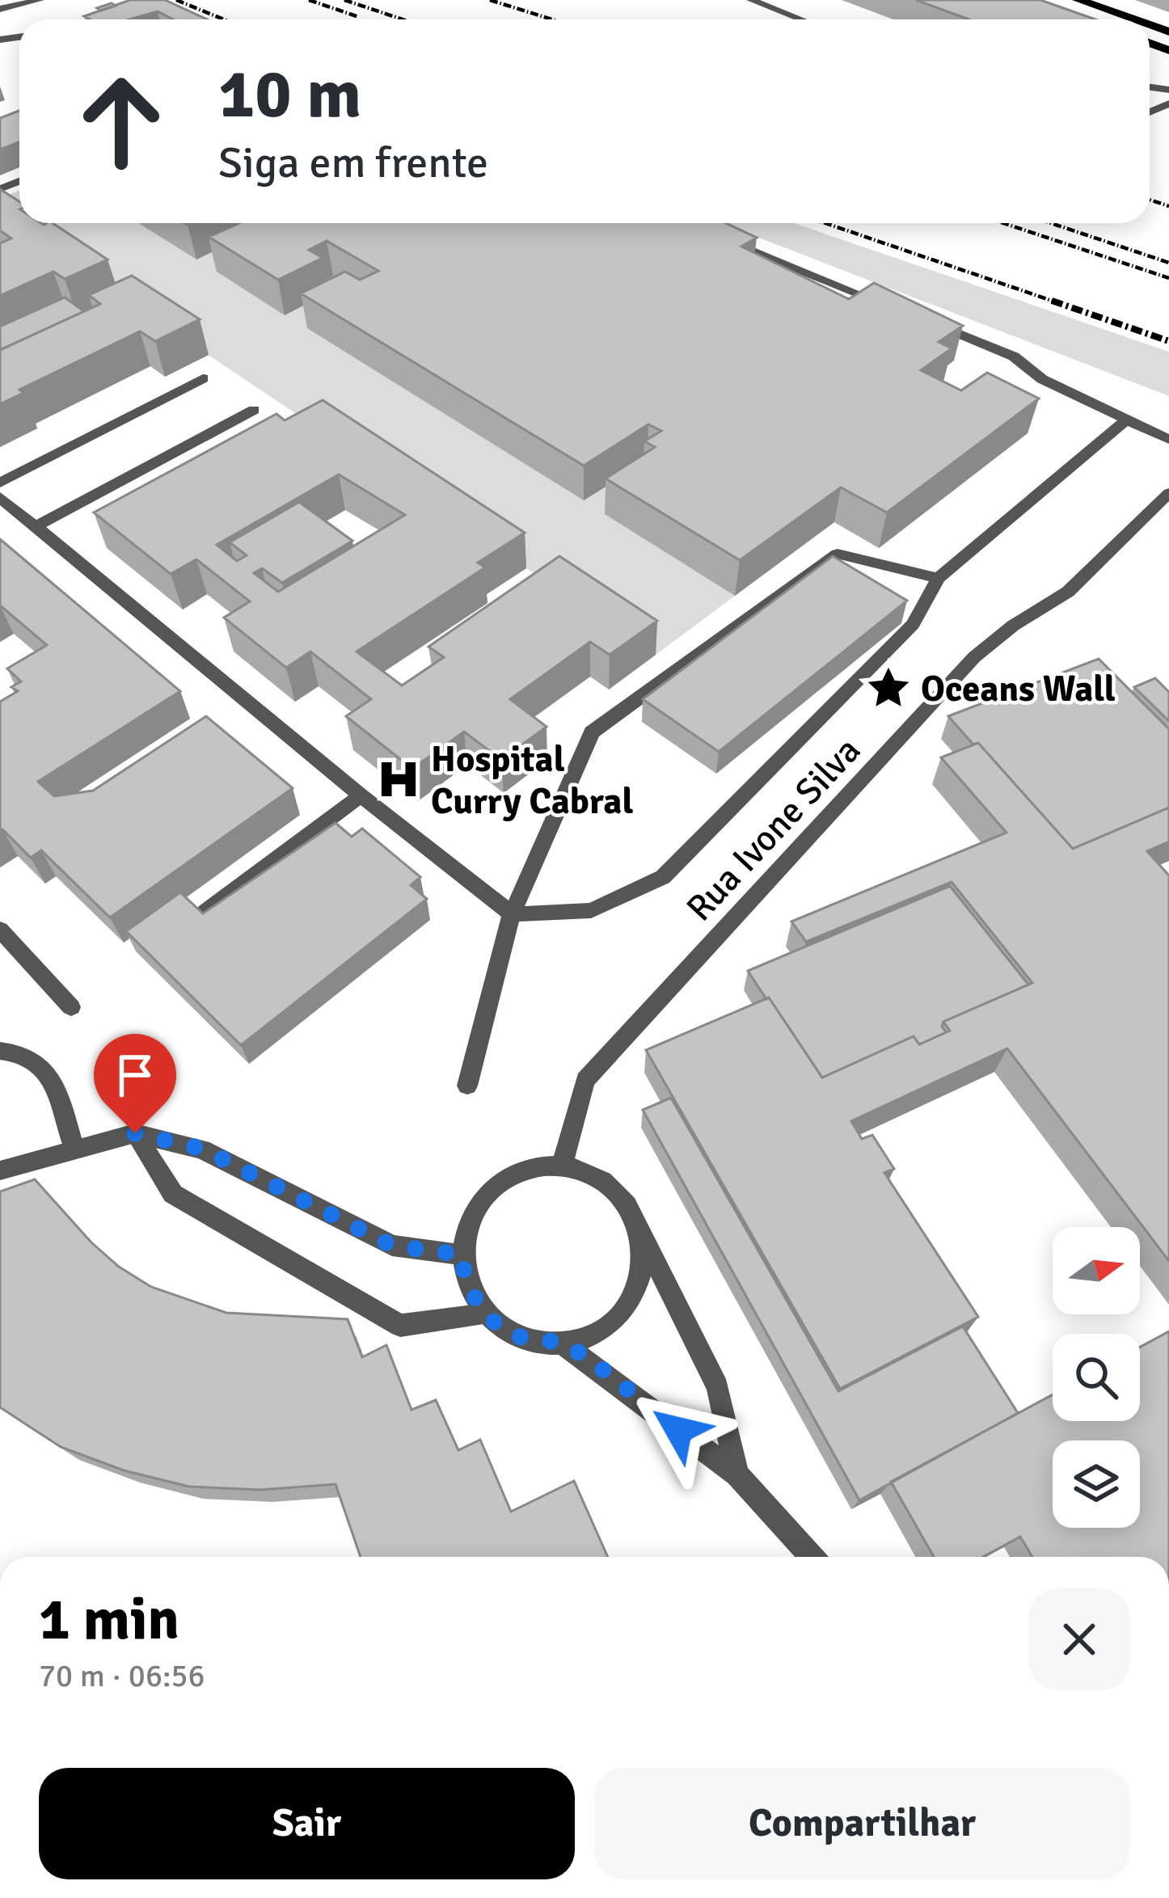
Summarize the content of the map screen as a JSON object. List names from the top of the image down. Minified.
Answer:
{"streets":{"street":["Rua Ivone Silva"]},"places":{"place":["Oceans Wall"],"hospital":["Hospital Curry Cabral"]},"north":"right","page":{"turn":["10 m","Siga em frente"],"heading":["1 min","70 m · 06:56"],"buttons":["Sair","Compartilhar"]}}
